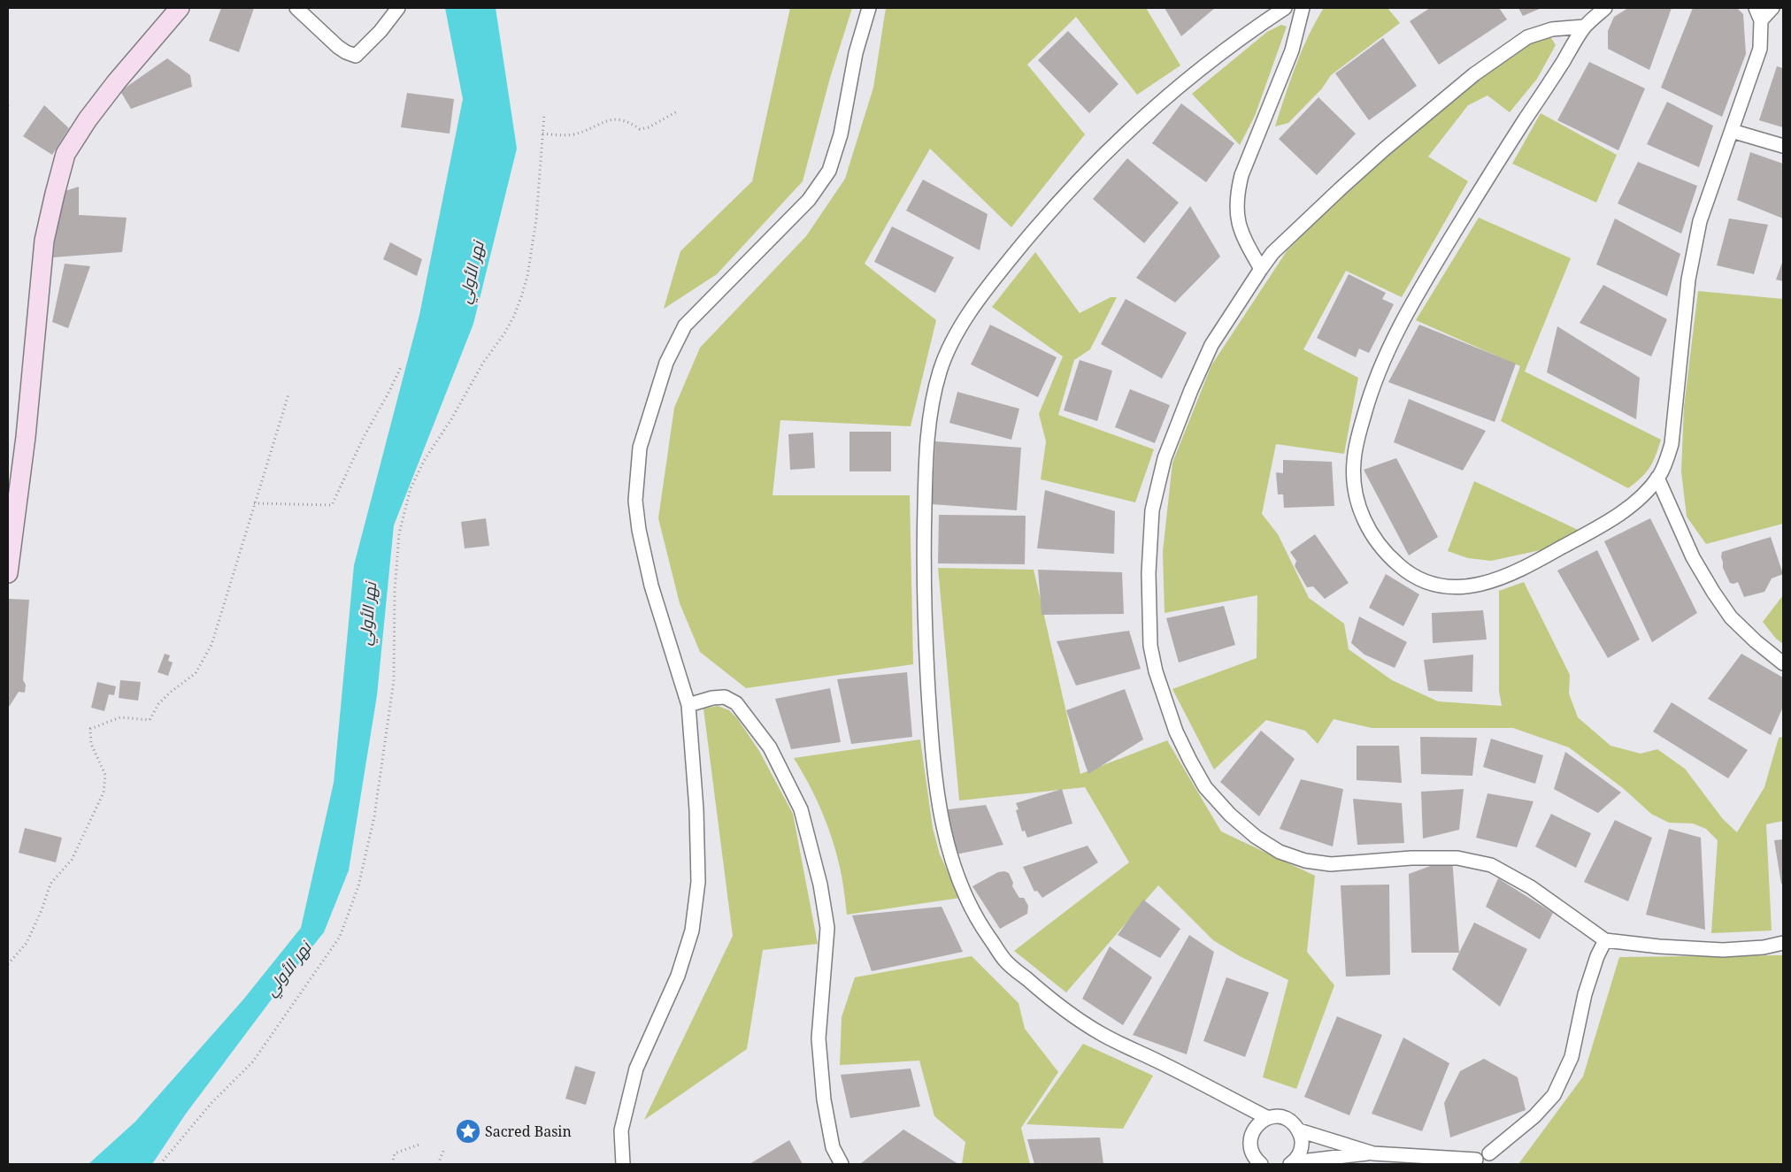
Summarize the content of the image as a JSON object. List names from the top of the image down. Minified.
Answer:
{"water":["نهر الأولي"],"places":{"place":["Sacred Basin"]}}
